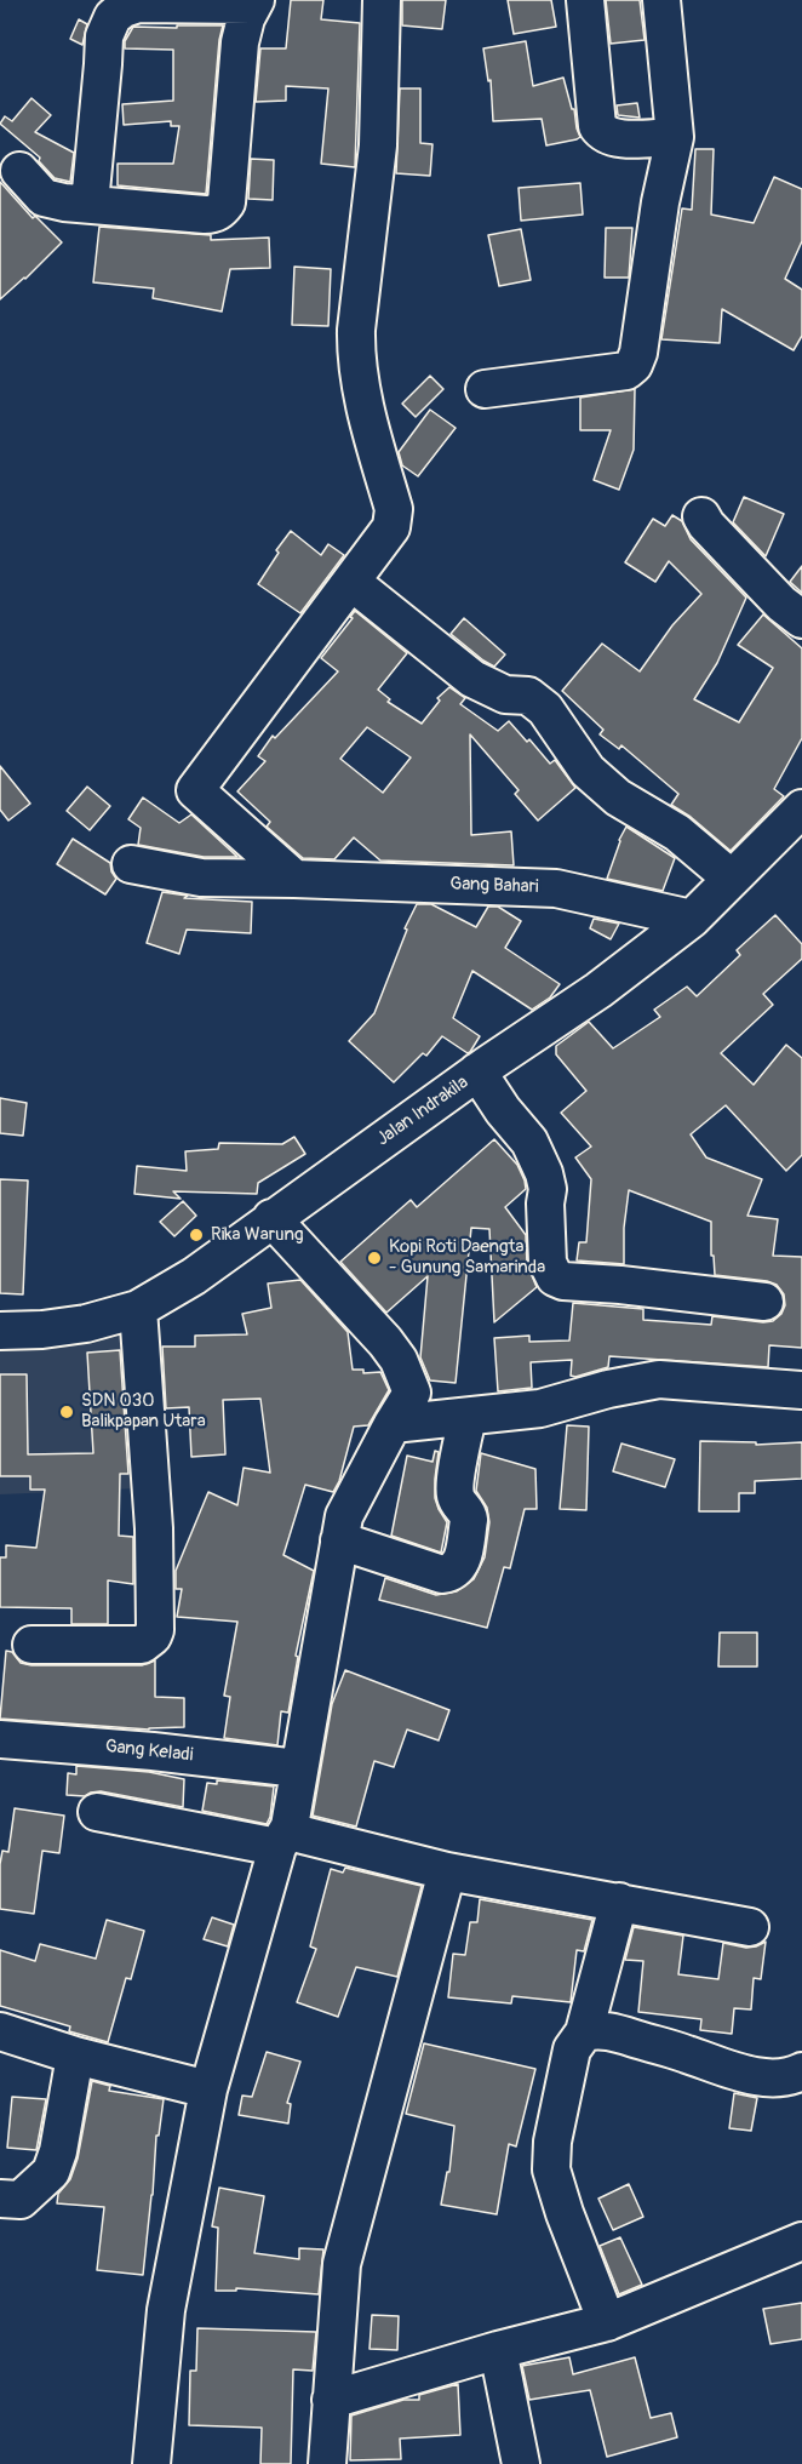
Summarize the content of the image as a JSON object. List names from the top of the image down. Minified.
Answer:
{"streets":{"street":["Gang Bahari","Jalan Indrakila","Gang Keladi"]},"crossings":[["Gang Bahari","Jalan Indrakila"]],"places":["Rika Warung","Kopi Roti Daengta - Gunung Samarinda","SDN 030 Balikpapan Utara"]}
